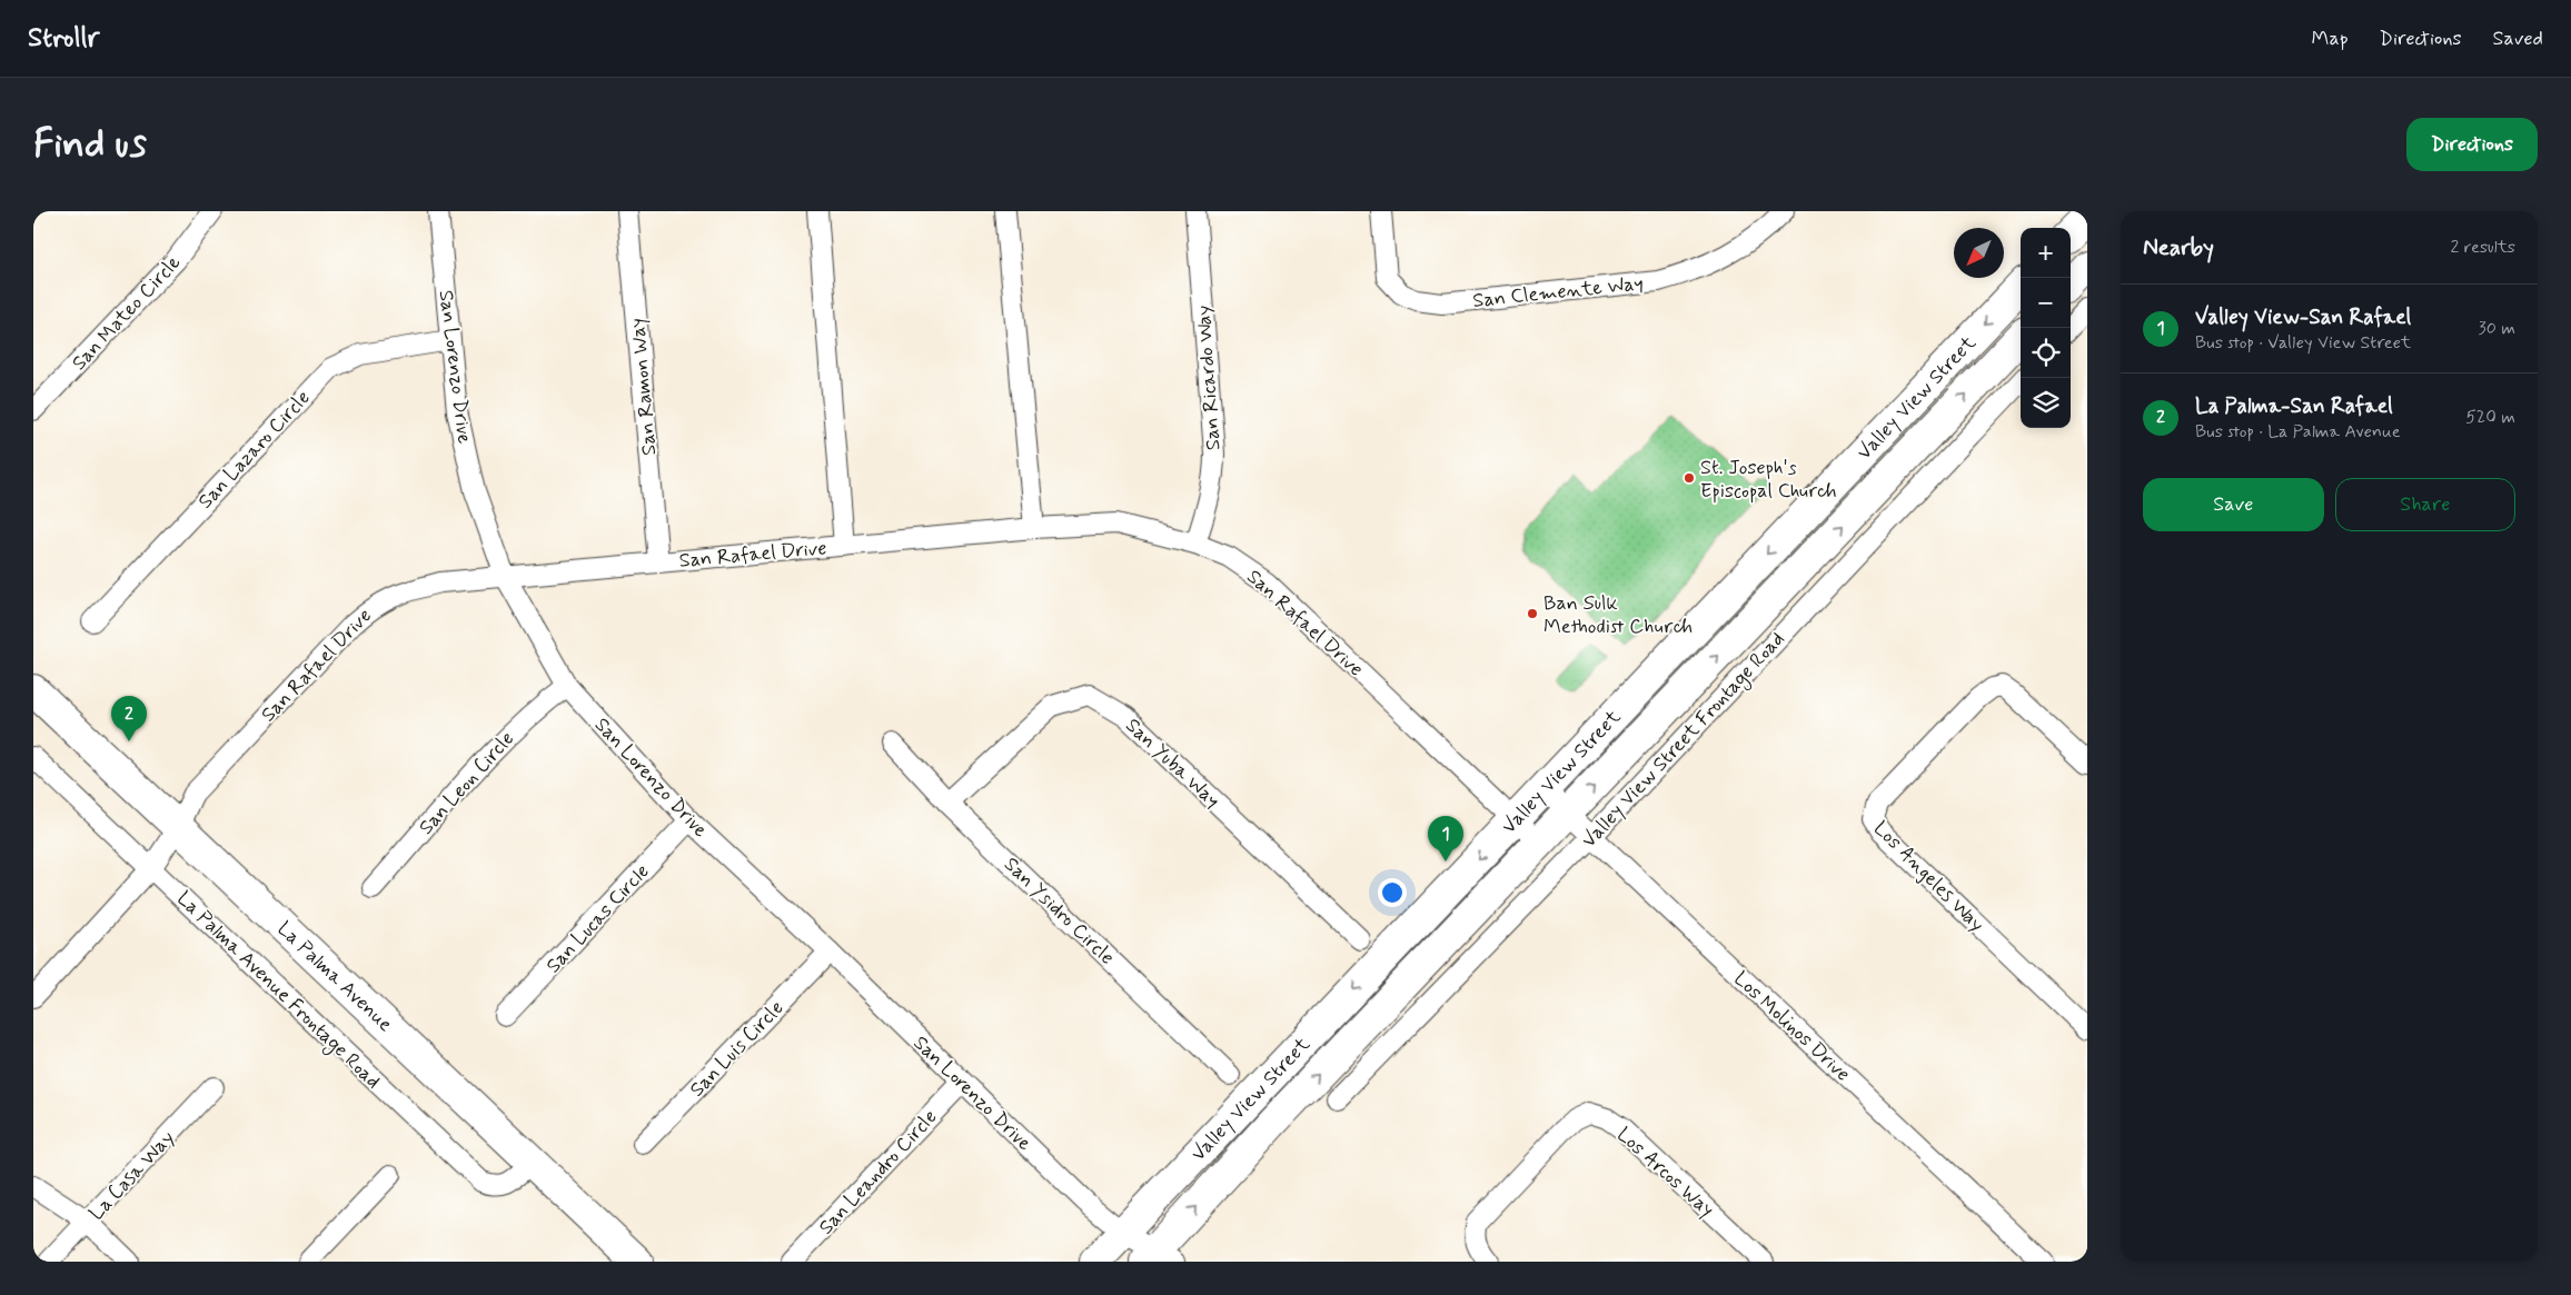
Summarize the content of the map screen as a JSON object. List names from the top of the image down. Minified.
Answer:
{"streets":{"main road":["Valley View Street","La Palma Avenue"],"street":["San Clemente Way","San Mateo Circle","San Lorenzo Drive","San Ricardo Way","San Ramon Way","San Lazaro Circle","San Rafael Drive","Valley View Street Frontage Road","San Yuba Way","San Leon Circle","Los Angeles Way","San Ysidro Circle","San Lucas Circle","La Palma Avenue Frontage Road","Los Molinos Drive","San Luis Circle","San Leandro Circle","Los Arcos Way","La Casa Way"]},"crossings":[["San Lorenzo Drive","Valley View Street"],["San Lorenzo Drive","San Lazaro Circle"],["San Lorenzo Drive","San Rafael Drive"],["San Lorenzo Drive","San Leon Circle"],["San Lorenzo Drive","San Lucas Circle"],["San Lorenzo Drive","San Luis Circle"],["San Lorenzo Drive","San Leandro Circle"],["San Ricardo Way","San Rafael Drive"],["San Ramon Way","San Rafael Drive"],["Valley View Street","San Rafael Drive"],["Valley View Street","Los Molinos Drive"],["San Rafael Drive","La Palma Avenue"],["San Rafael Drive","La Palma Avenue Frontage Road"],["Valley View Street Frontage Road","Los Molinos Drive"],["San Yuba Way","San Ysidro Circle"],["La Palma Avenue","La Palma Avenue Frontage Road"]],"places":["St. Joseph's Episcopal Church","Ban Sulk Methodist Church"],"north":"bottom left","page":{"header":"Strollr","nav":["Map","Directions","Saved"],"buttons":["Directions",["Save","Share"]],"title":"Find us","heading":["Nearby","2 results"],"map_buttons":["+","−"],"list":[{"mark":"1","name":"Valley View-San Rafael","note":"Bus stop · Valley View Street","value":"30 m"},{"mark":"2","name":"La Palma-San Rafael","note":"Bus stop · La Palma Avenue","value":"520 m"}],"pins":["2","1"]}}
